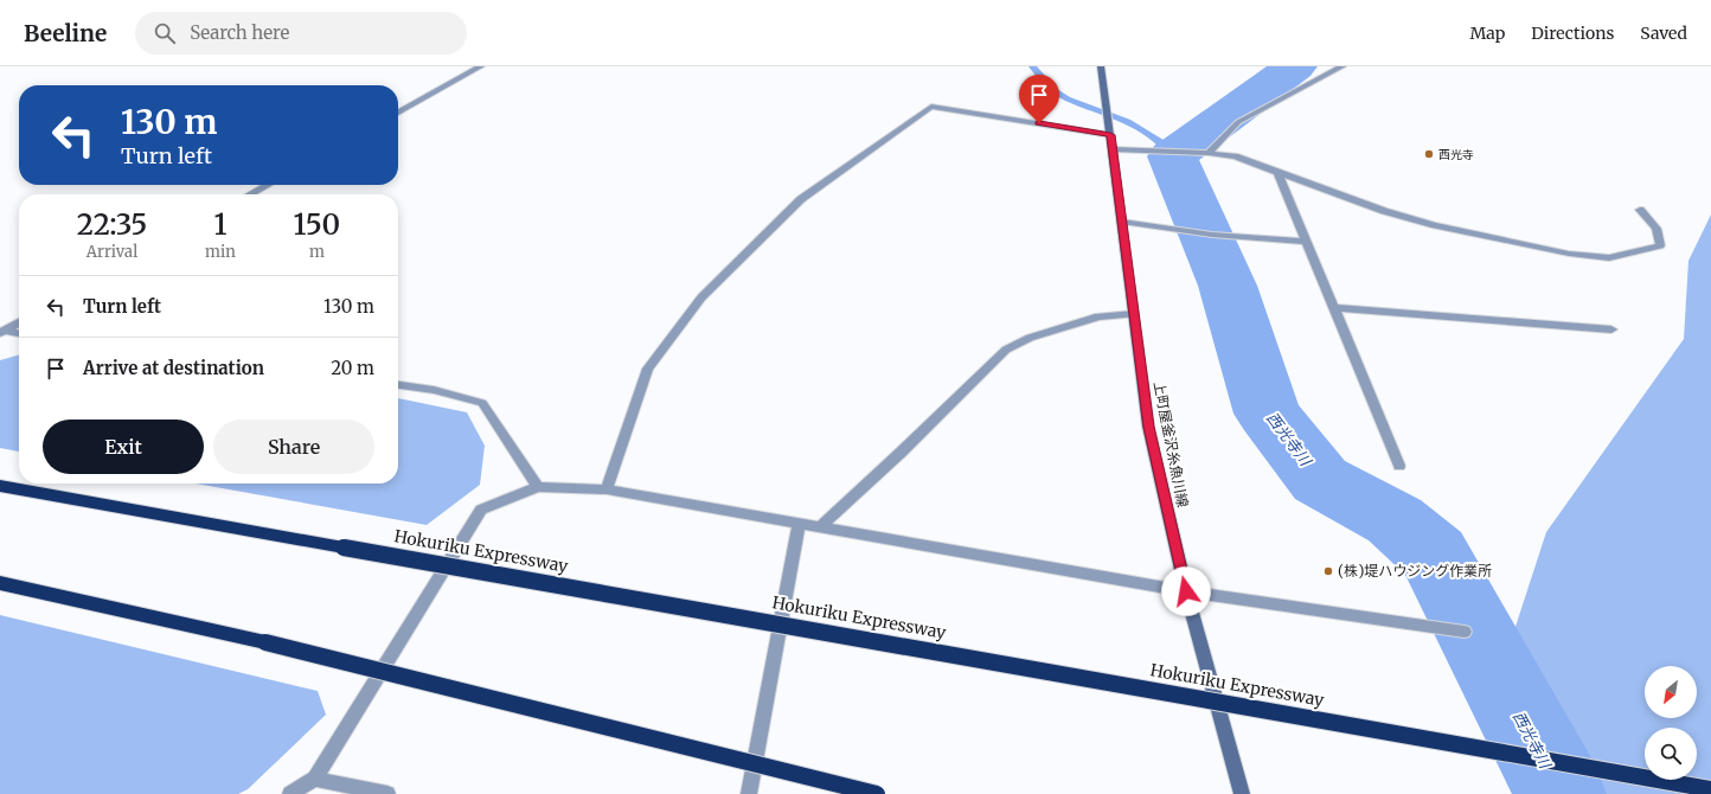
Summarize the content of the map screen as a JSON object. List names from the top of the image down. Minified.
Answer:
{"streets":{"highway":["Hokuriku Expressway"],"main road":["上町屋釜沢糸魚川線"]},"water":["西光寺川"],"places":["西光寺","(株)堤ハウジング作業所"],"north":"bottom left","page":{"header":"Beeline","search":"Search here","nav":["Map","Directions","Saved"],"turn":["130 m","Turn left"],"eta":["22:35","Arrival","1","min","150","m"],"list":[{"name":"Turn left","value":"130 m"},{"name":"Arrive at destination","value":"20 m"}],"buttons":["Exit","Share"]}}
